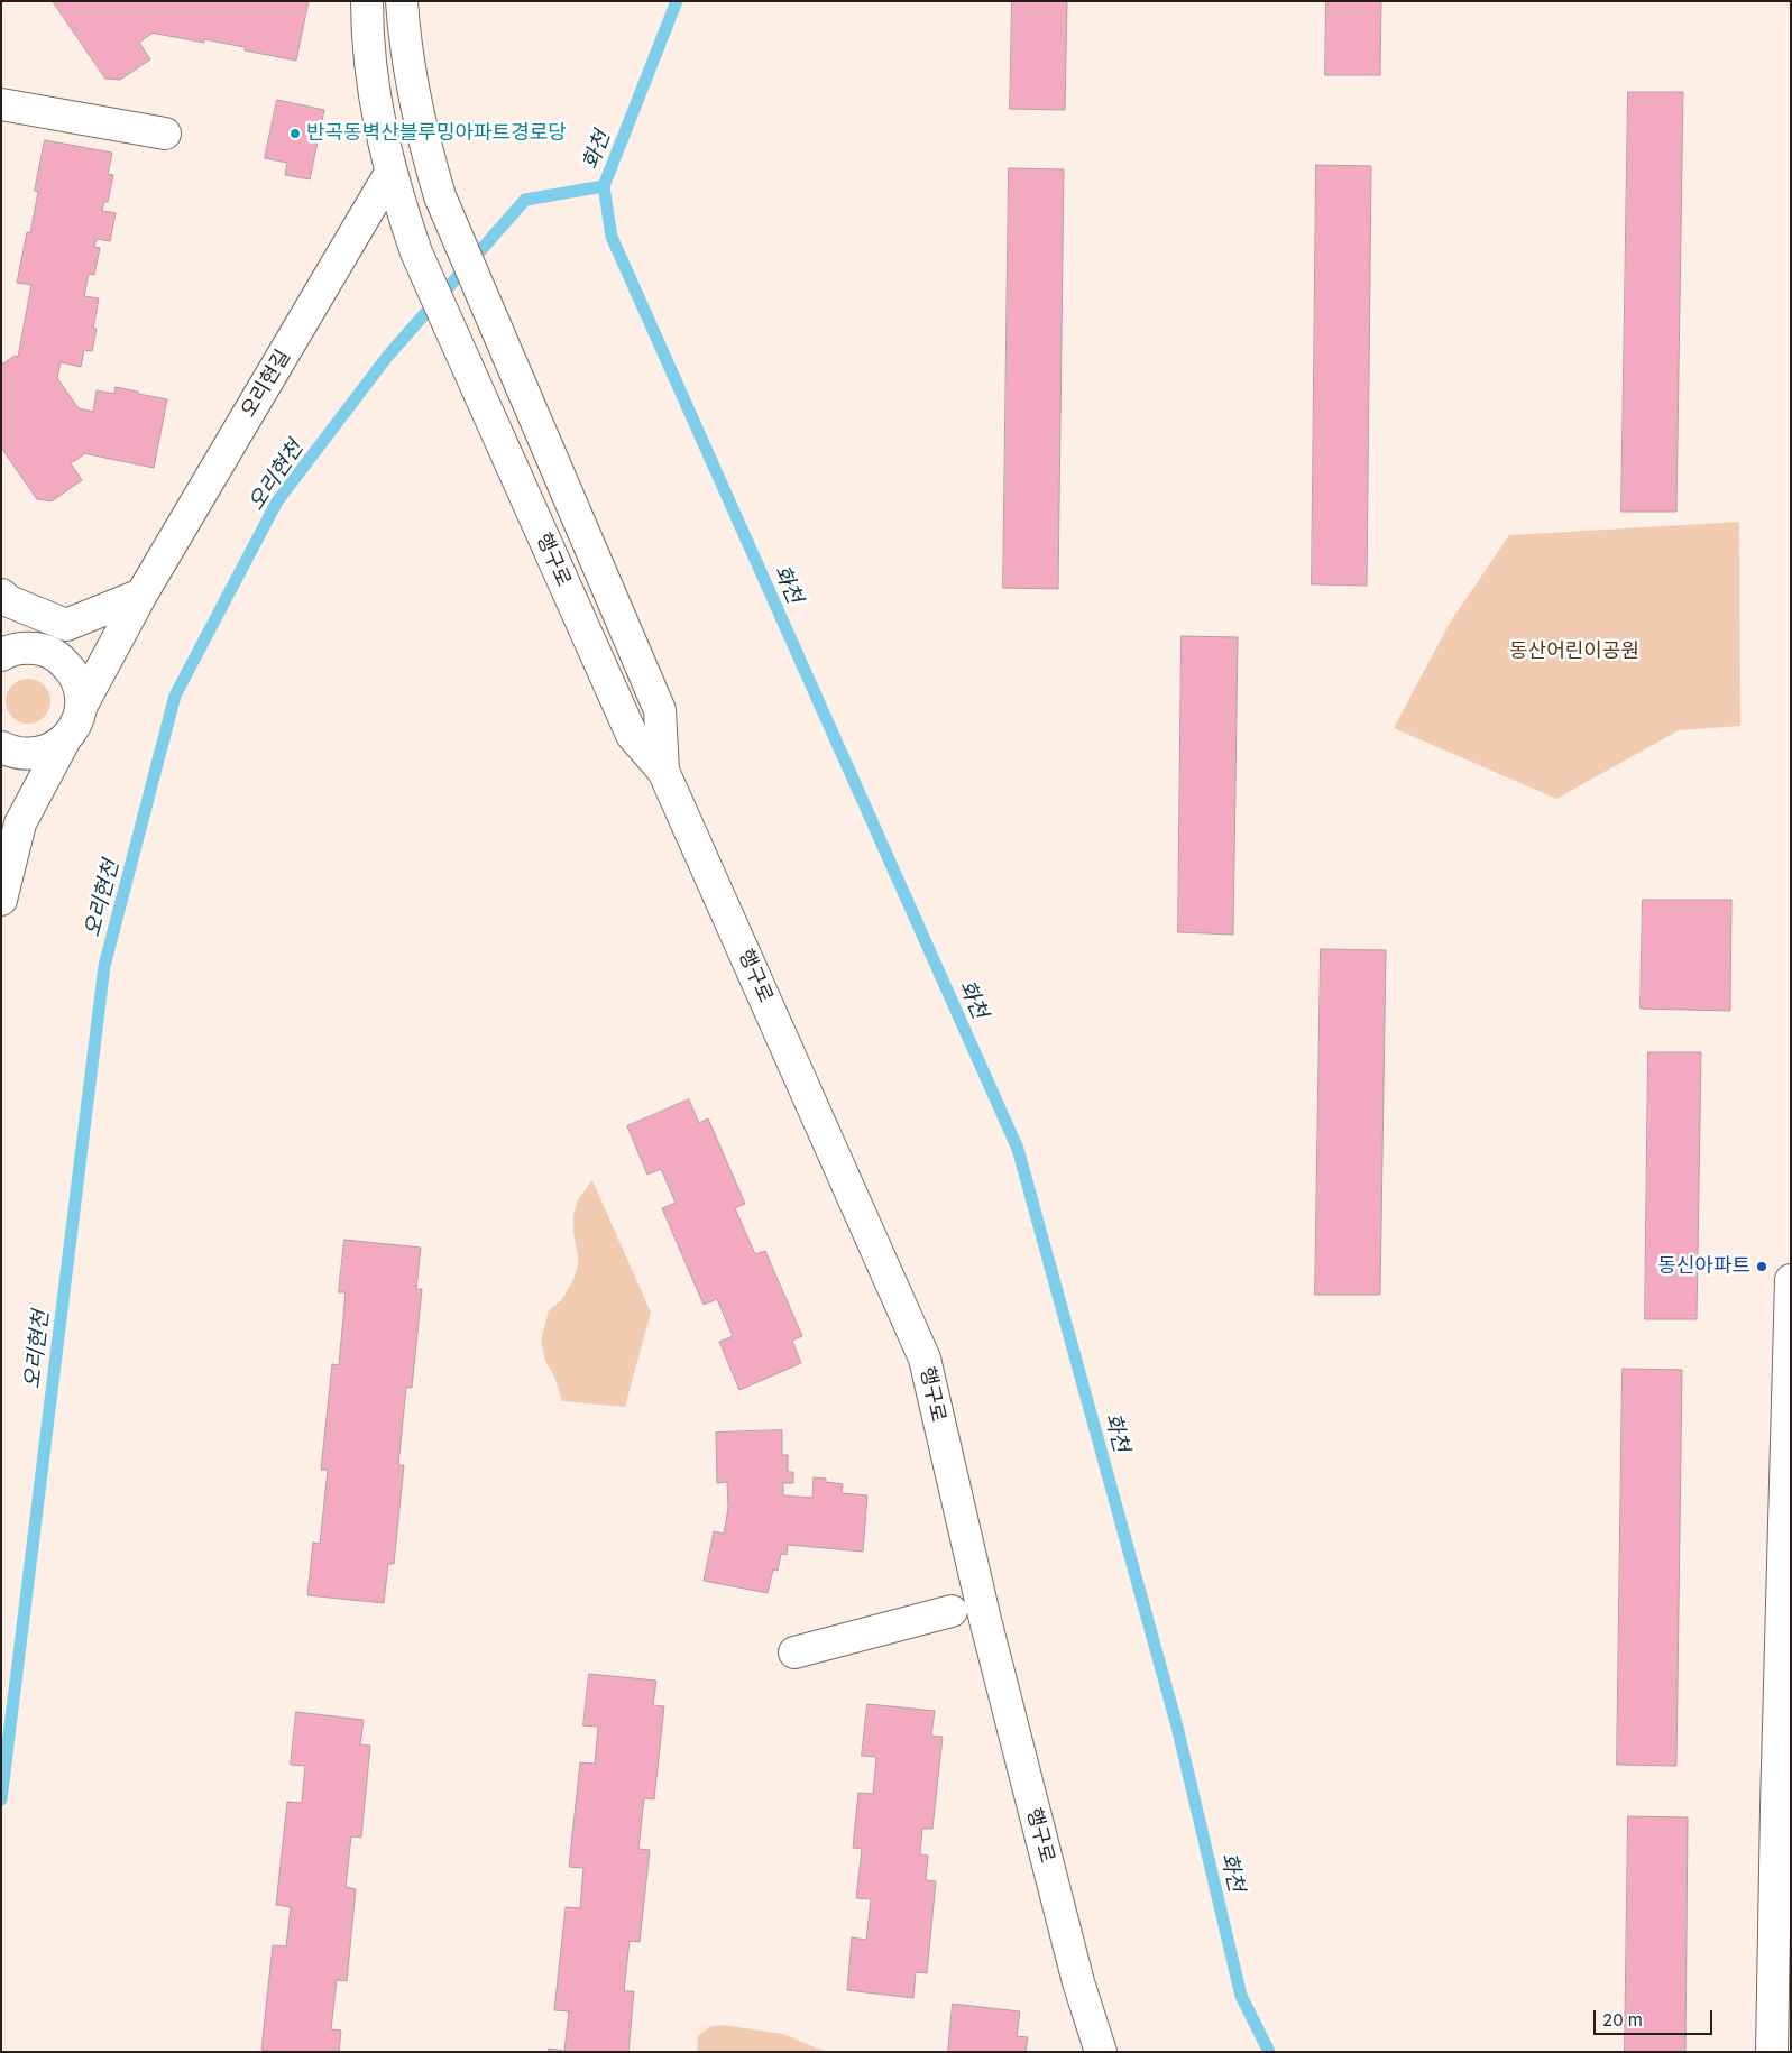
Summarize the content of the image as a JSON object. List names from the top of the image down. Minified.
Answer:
{"streets":{"street":["오리현길","행구로"]},"crossings":[["오리현길","행구로"]],"water":["화천","오리현천"],"parks":["동산어린이공원"],"places":["반곡동벽산블루밍아파트경로당","동신아파트"],"scale_bar":"20 m"}
